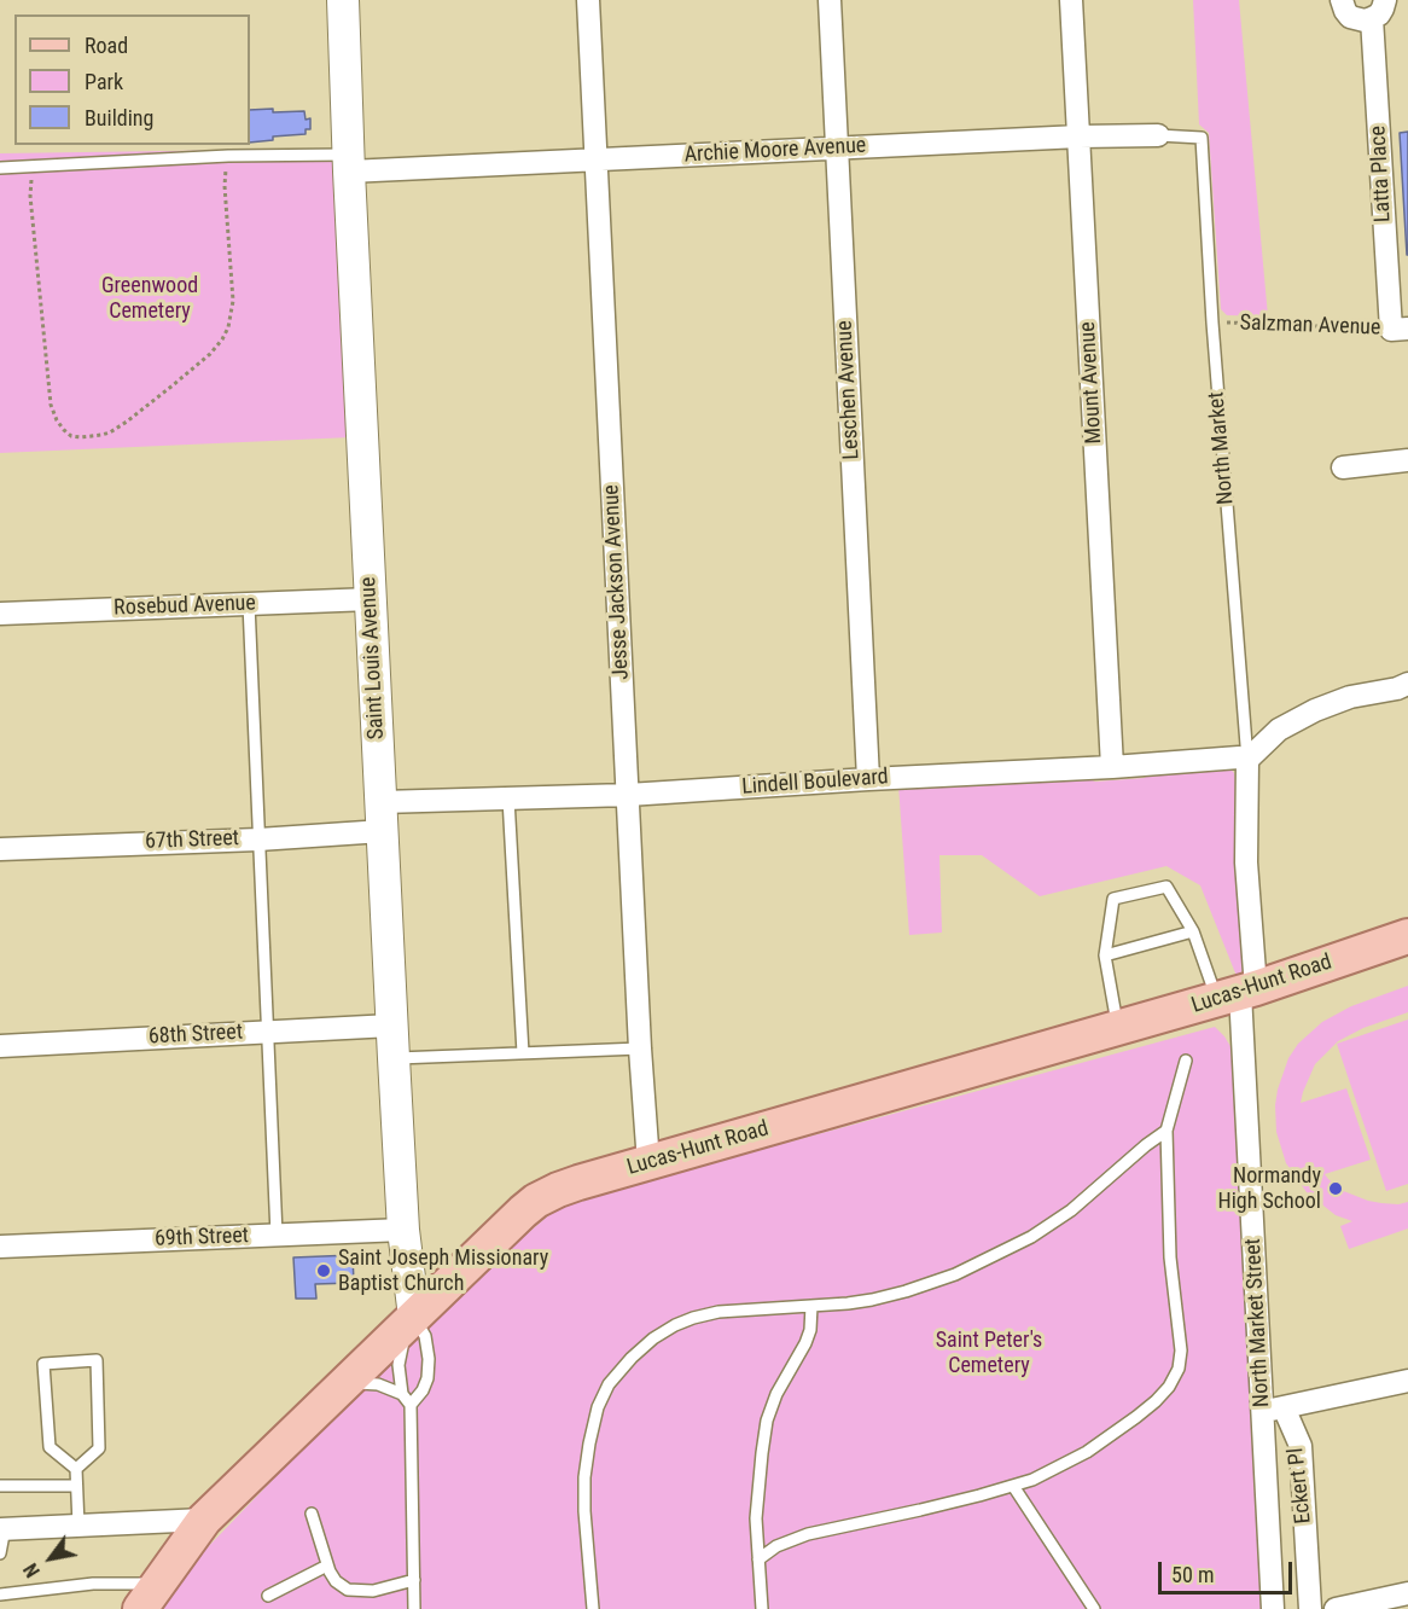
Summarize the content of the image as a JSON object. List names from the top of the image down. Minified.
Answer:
{"streets":{"main road":["Lucas-Hunt Road"],"street":["Archie Moore Avenue","Latta Place","Mount Avenue","Leschen Avenue","Jesse Jackson Avenue","Rosebud Avenue","Saint Louis Avenue","Lindell Boulevard","67th Street","68th Street","69th Street","North Market Street","Eckert Pl"],"lane":["North Market"],"path":["Salzman Avenue"]},"crossings":[["Archie Moore Avenue","Mount Avenue"],["Archie Moore Avenue","Leschen Avenue"],["Archie Moore Avenue","North Market"],["Archie Moore Avenue","Jesse Jackson Avenue"],["Archie Moore Avenue","Saint Louis Avenue"],["Latta Place","Salzman Avenue"],["Salzman Avenue","North Market"],["Mount Avenue","Lindell Boulevard"],["Leschen Avenue","Lindell Boulevard"],["North Market","Lindell Boulevard"],["North Market","North Market Street"],["Jesse Jackson Avenue","Lindell Boulevard"],["Jesse Jackson Avenue","Lucas-Hunt Road"],["Rosebud Avenue","Saint Louis Avenue"],["Saint Louis Avenue","Lindell Boulevard"],["Saint Louis Avenue","67th Street"],["Saint Louis Avenue","Lucas-Hunt Road"],["Saint Louis Avenue","68th Street"],["Saint Louis Avenue","69th Street"],["Lindell Boulevard","67th Street"],["Lindell Boulevard","North Market Street"],["Lucas-Hunt Road","North Market Street"],["North Market Street","Eckert Pl"]],"parks":["Greenwood Cemetery","Saint Peter's Cemetery"],"places":["Normandy High School","Saint Joseph Missionary Baptist Church"],"legend":["Road","Park","Building"],"scale_bar":"50 m","north":"bottom left"}
